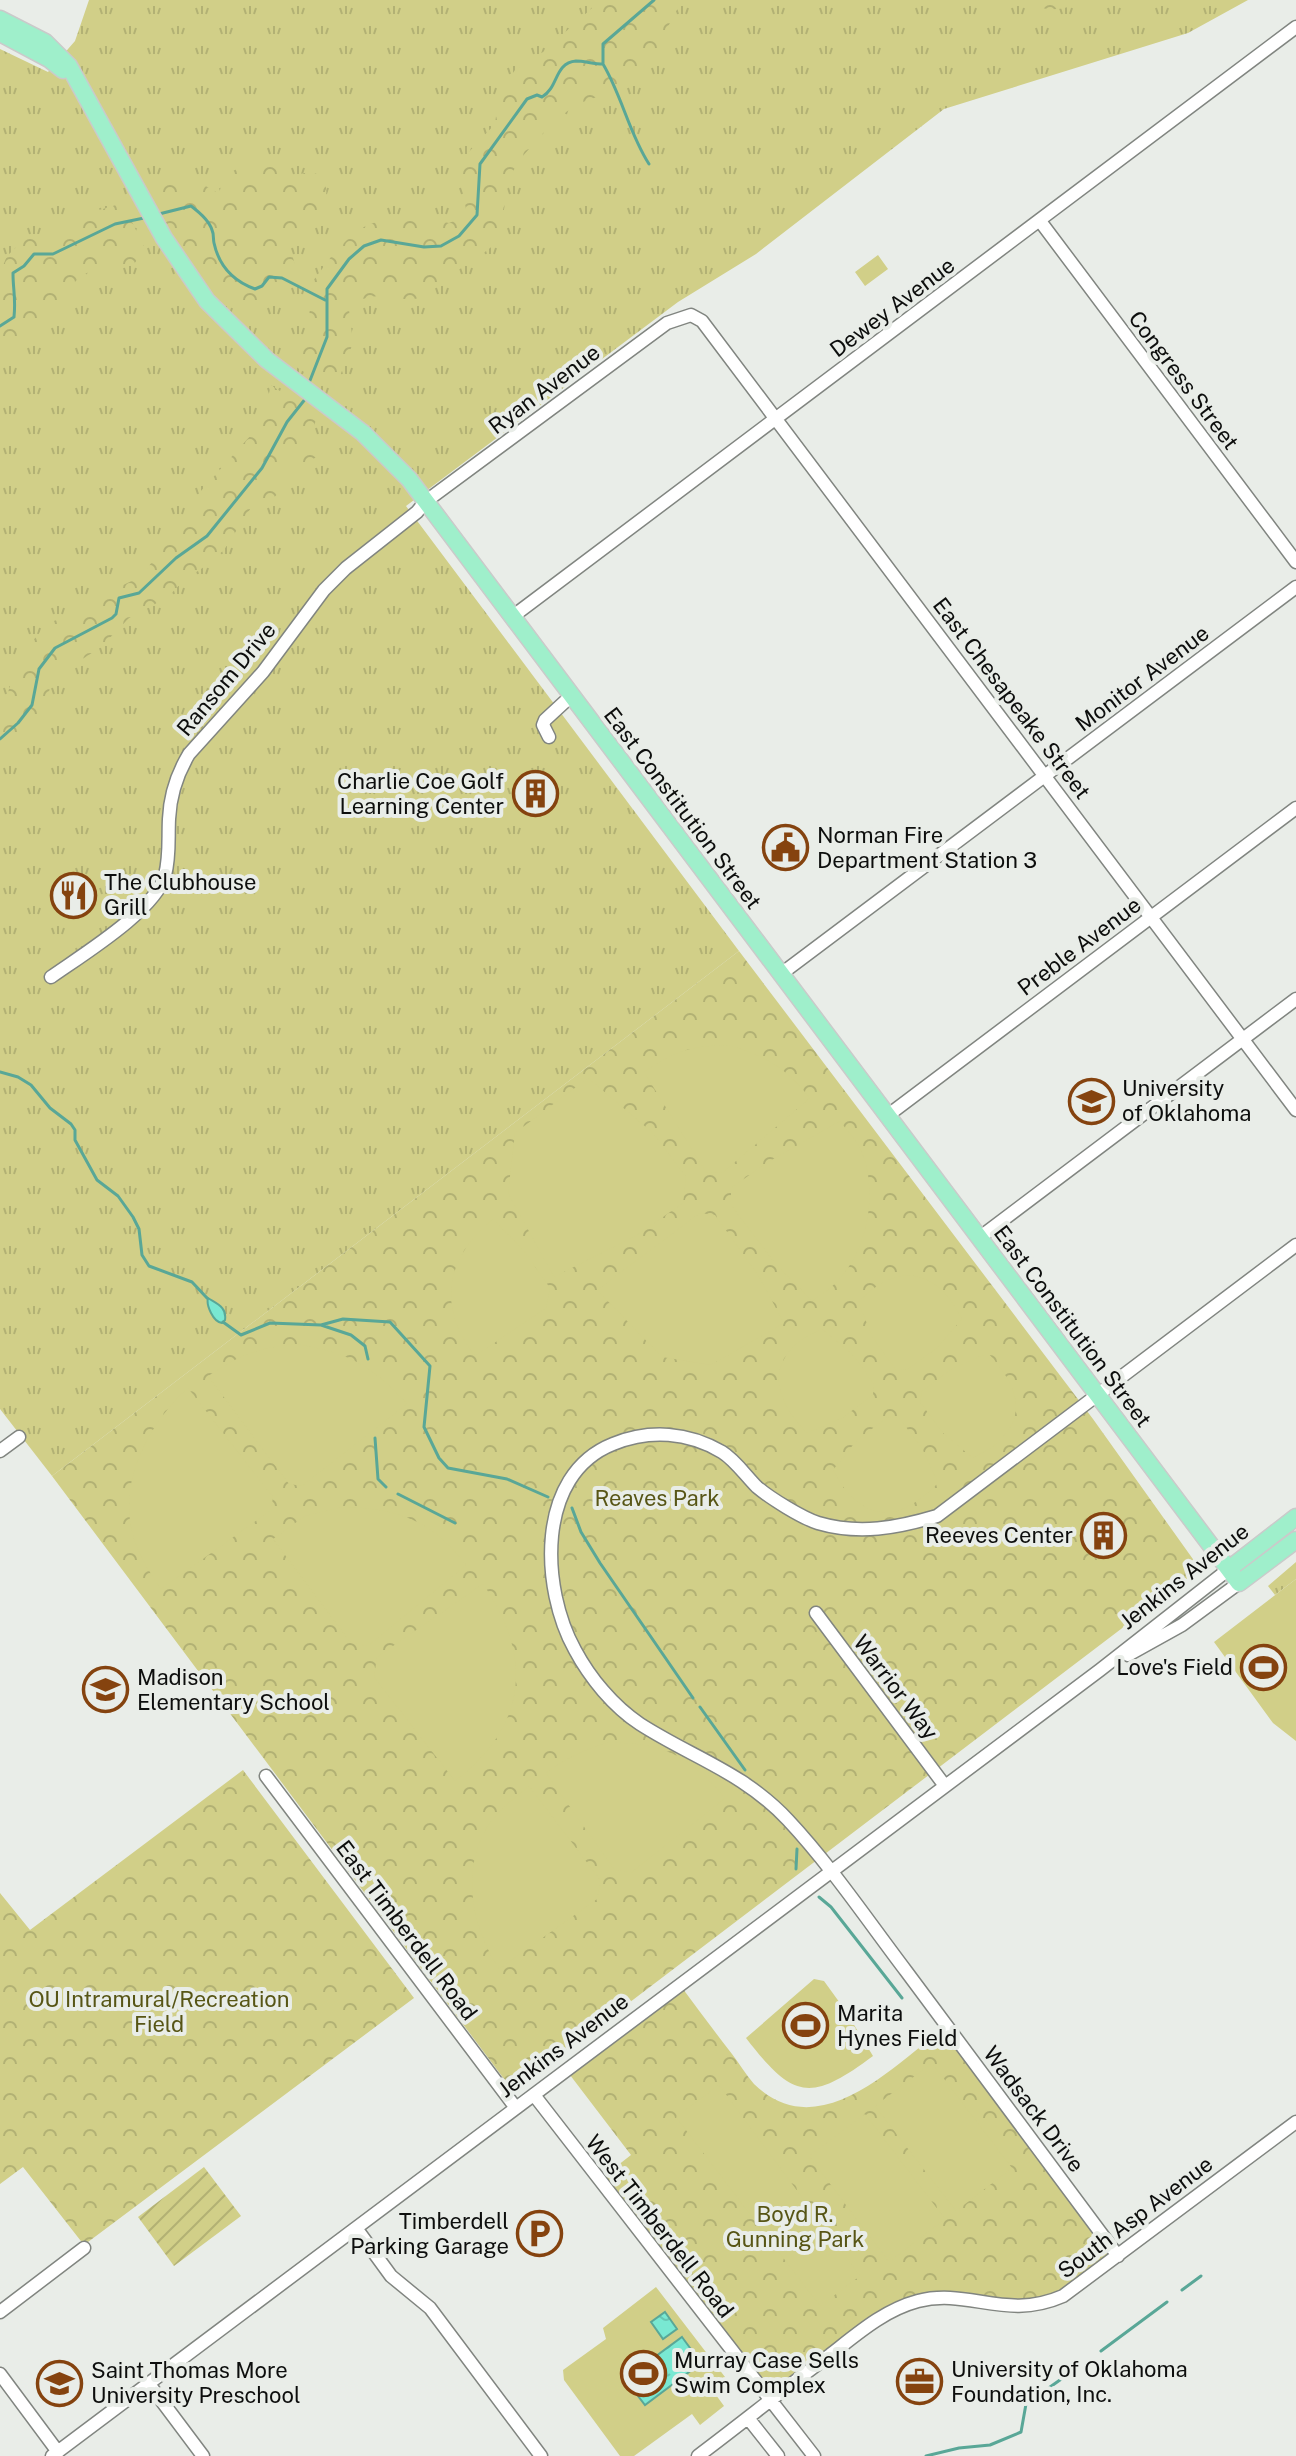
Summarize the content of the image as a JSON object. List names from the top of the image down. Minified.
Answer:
{"streets":{"main road":["East Constitution Street","Jenkins Avenue"],"street":["Dewey Avenue","Congress Street","Ryan Avenue","Monitor Avenue","Ransom Drive","East Chesapeake Street","Preble Avenue","Warrior Way","East Timberdell Road","Wadsack Drive","South Asp Avenue","West Timberdell Road"]},"crossings":[["Dewey Avenue","Congress Street"],["Dewey Avenue","East Chesapeake Street"],["Dewey Avenue","East Constitution Street"],["Ryan Avenue","Ransom Drive"],["Ryan Avenue","East Chesapeake Street"],["Ryan Avenue","East Constitution Street"],["Monitor Avenue","East Chesapeake Street"],["Monitor Avenue","East Constitution Street"],["Ransom Drive","East Constitution Street"],["East Chesapeake Street","Preble Avenue"],["East Constitution Street","Preble Avenue"],["East Constitution Street","Jenkins Avenue"],["East Constitution Street","Wadsack Drive"],["Jenkins Avenue","Warrior Way"],["Jenkins Avenue","East Timberdell Road"],["Jenkins Avenue","Wadsack Drive"],["Jenkins Avenue","West Timberdell Road"],["Wadsack Drive","South Asp Avenue"],["South Asp Avenue","West Timberdell Road"]],"parks":["Reaves Park","OU Intramural/Recreation Field","Boyd R. Gunning Park"],"places":{"building":["Charlie Coe Golf Learning Center","Reeves Center"],"public building":["Norman Fire Department Station 3"],"restaurant":["The Clubhouse Grill"],"school or university":["University of Oklahoma","Madison Elementary School","Saint Thomas More University Preschool"],"sports":["Love's Field","Marita Hynes Field","Murray Case Sells Swim Complex"],"parking":["Timberdell Parking Garage"],"office":["University of Oklahoma Foundation, Inc."]}}
